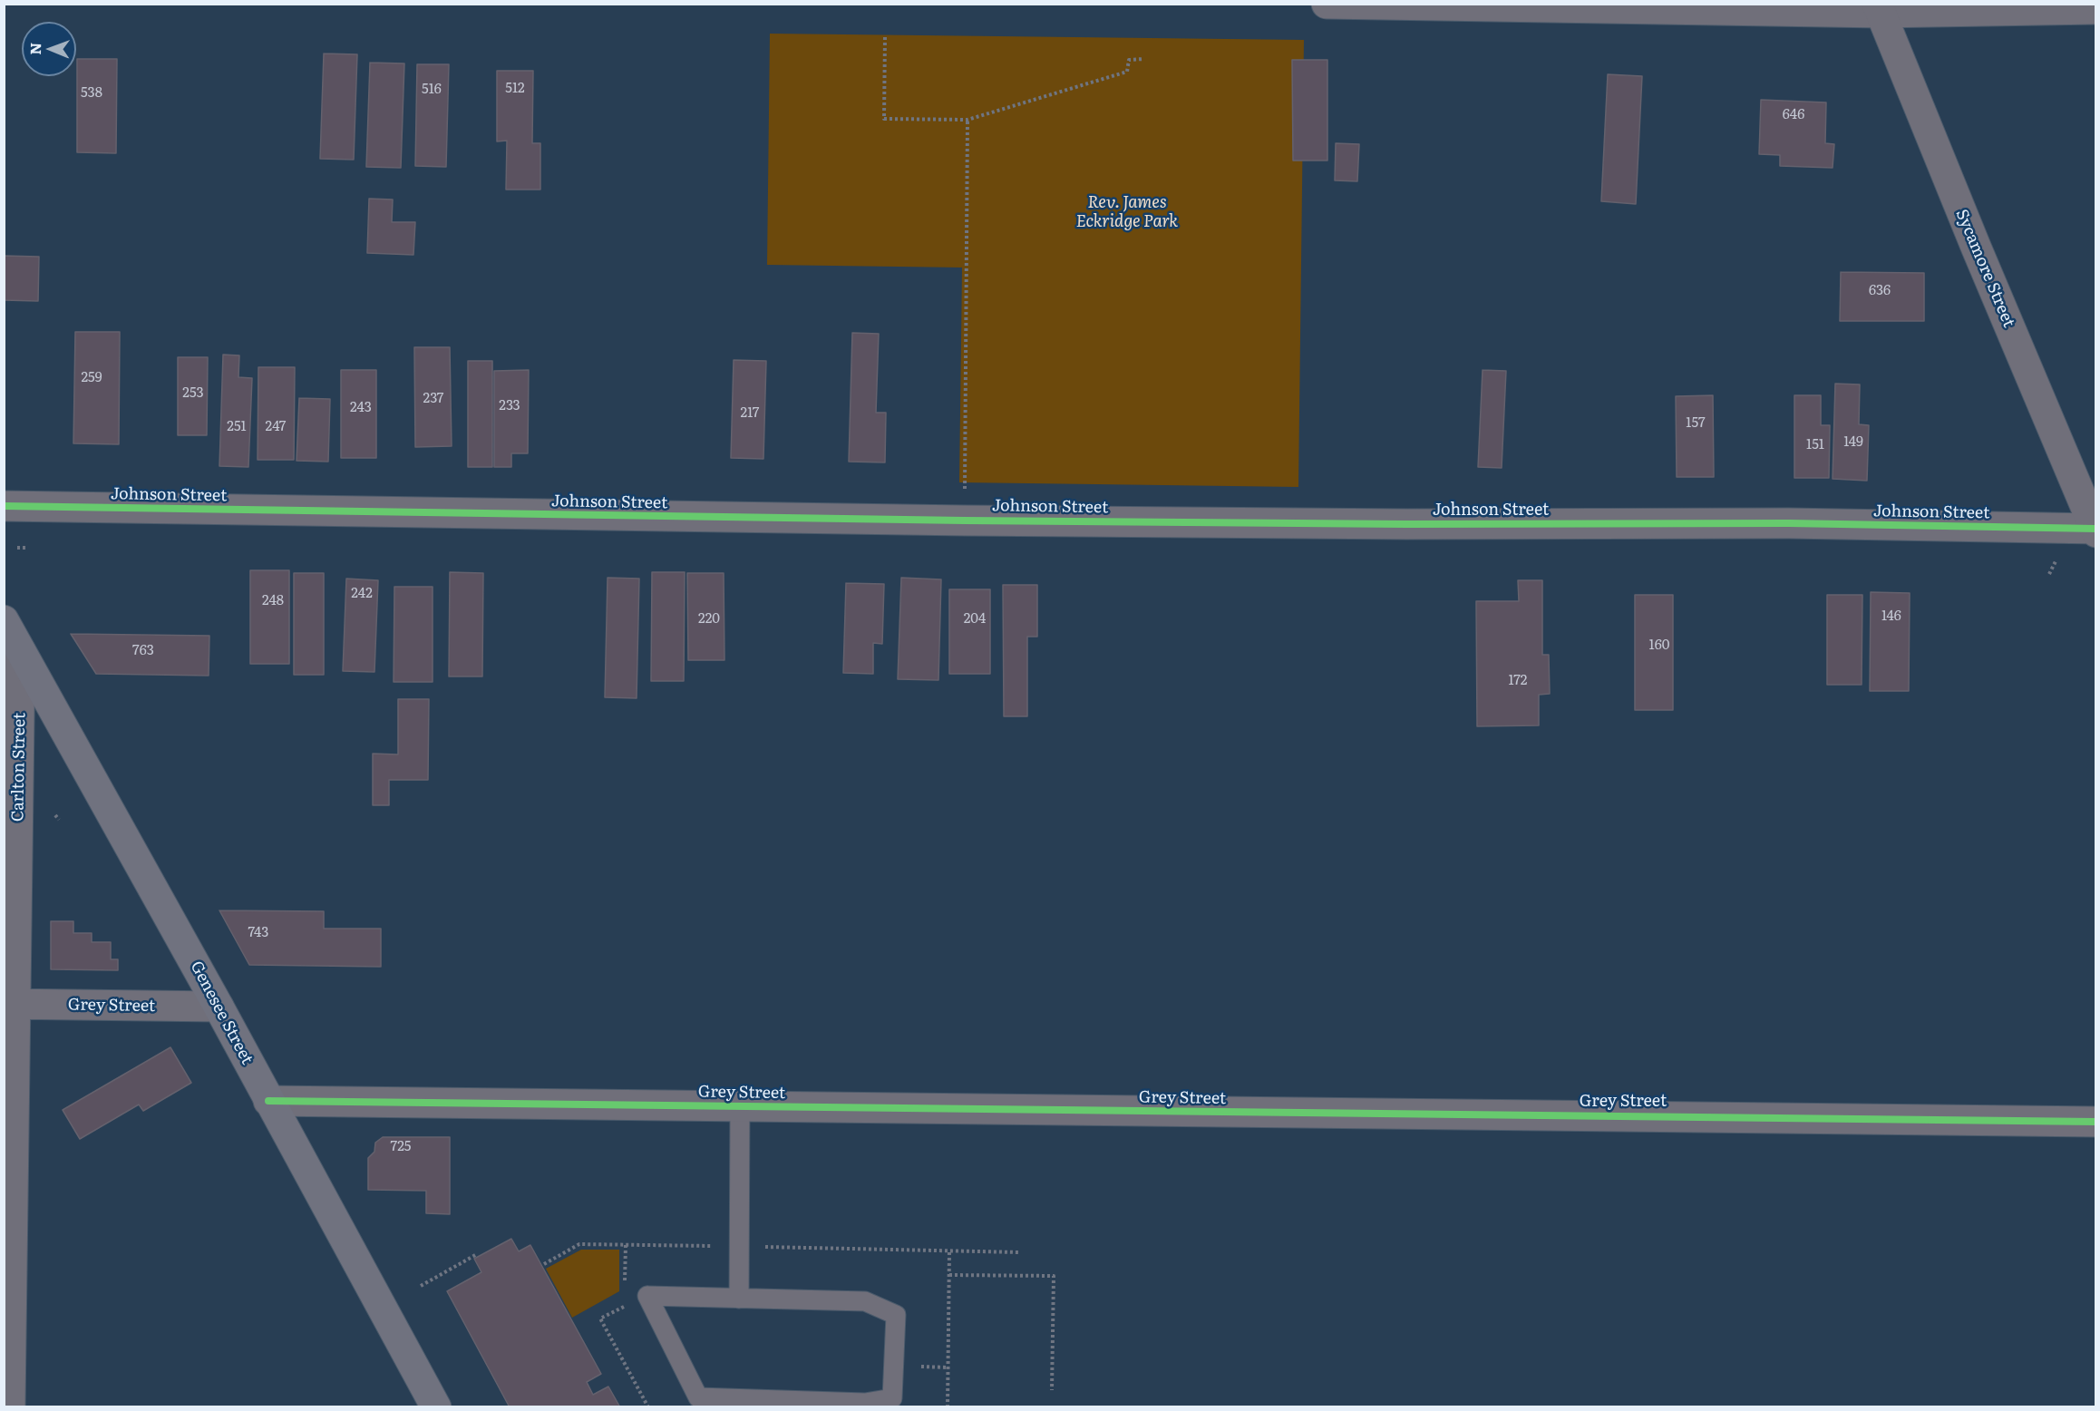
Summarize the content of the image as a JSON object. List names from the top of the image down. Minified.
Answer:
{"streets":{"main road":["Genesee Street"],"street":["Sycamore Street","Johnson Street","Carlton Street","Grey Street"]},"crossings":[["Sycamore Street","Johnson Street"],["Carlton Street","Grey Street"],["Carlton Street","Genesee Street"],["Grey Street","Genesee Street"]],"parks":["Rev. James Eckridge Park"],"house_numbers":["512","516","538","646","636","259","253","237","233","243","217","157","251","247","149","151","242","248","146","220","204","160","763","172","743","725"],"north":"left"}
